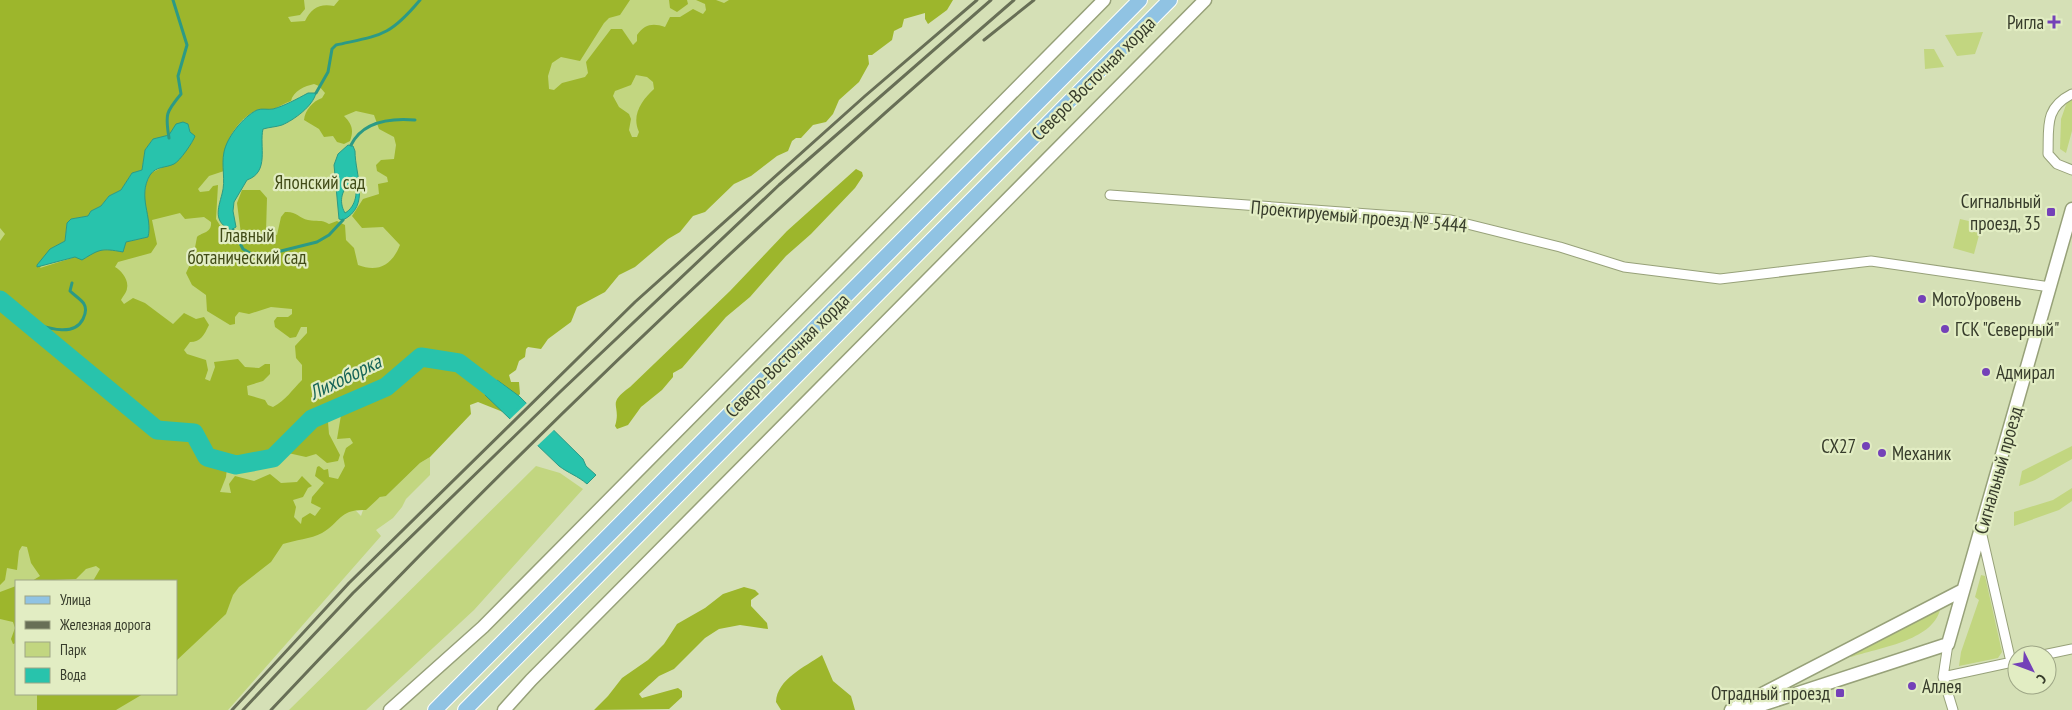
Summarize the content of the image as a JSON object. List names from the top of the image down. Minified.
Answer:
{"streets":{"main road":["Северо-Восточная хорда","Сигнальный проезд"],"street":["Проектируемый проезд № 5444"]},"crossings":[["Проектируемый проезд № 5444","Сигнальный проезд"]],"water":["Лихоборка"],"parks":["Японский сад","Главный ботанический сад"],"places":{"health":["Ригла"],"transit":["Сигнальный проезд, 35","Отрадный проезд"],"other":["МотоУровень","ГСК \"Северный\"","Адмирал","CX27","Механик","Аллея"]},"legend":["Улица","Железная дорога","Парк","Вода"],"north":"bottom right"}
